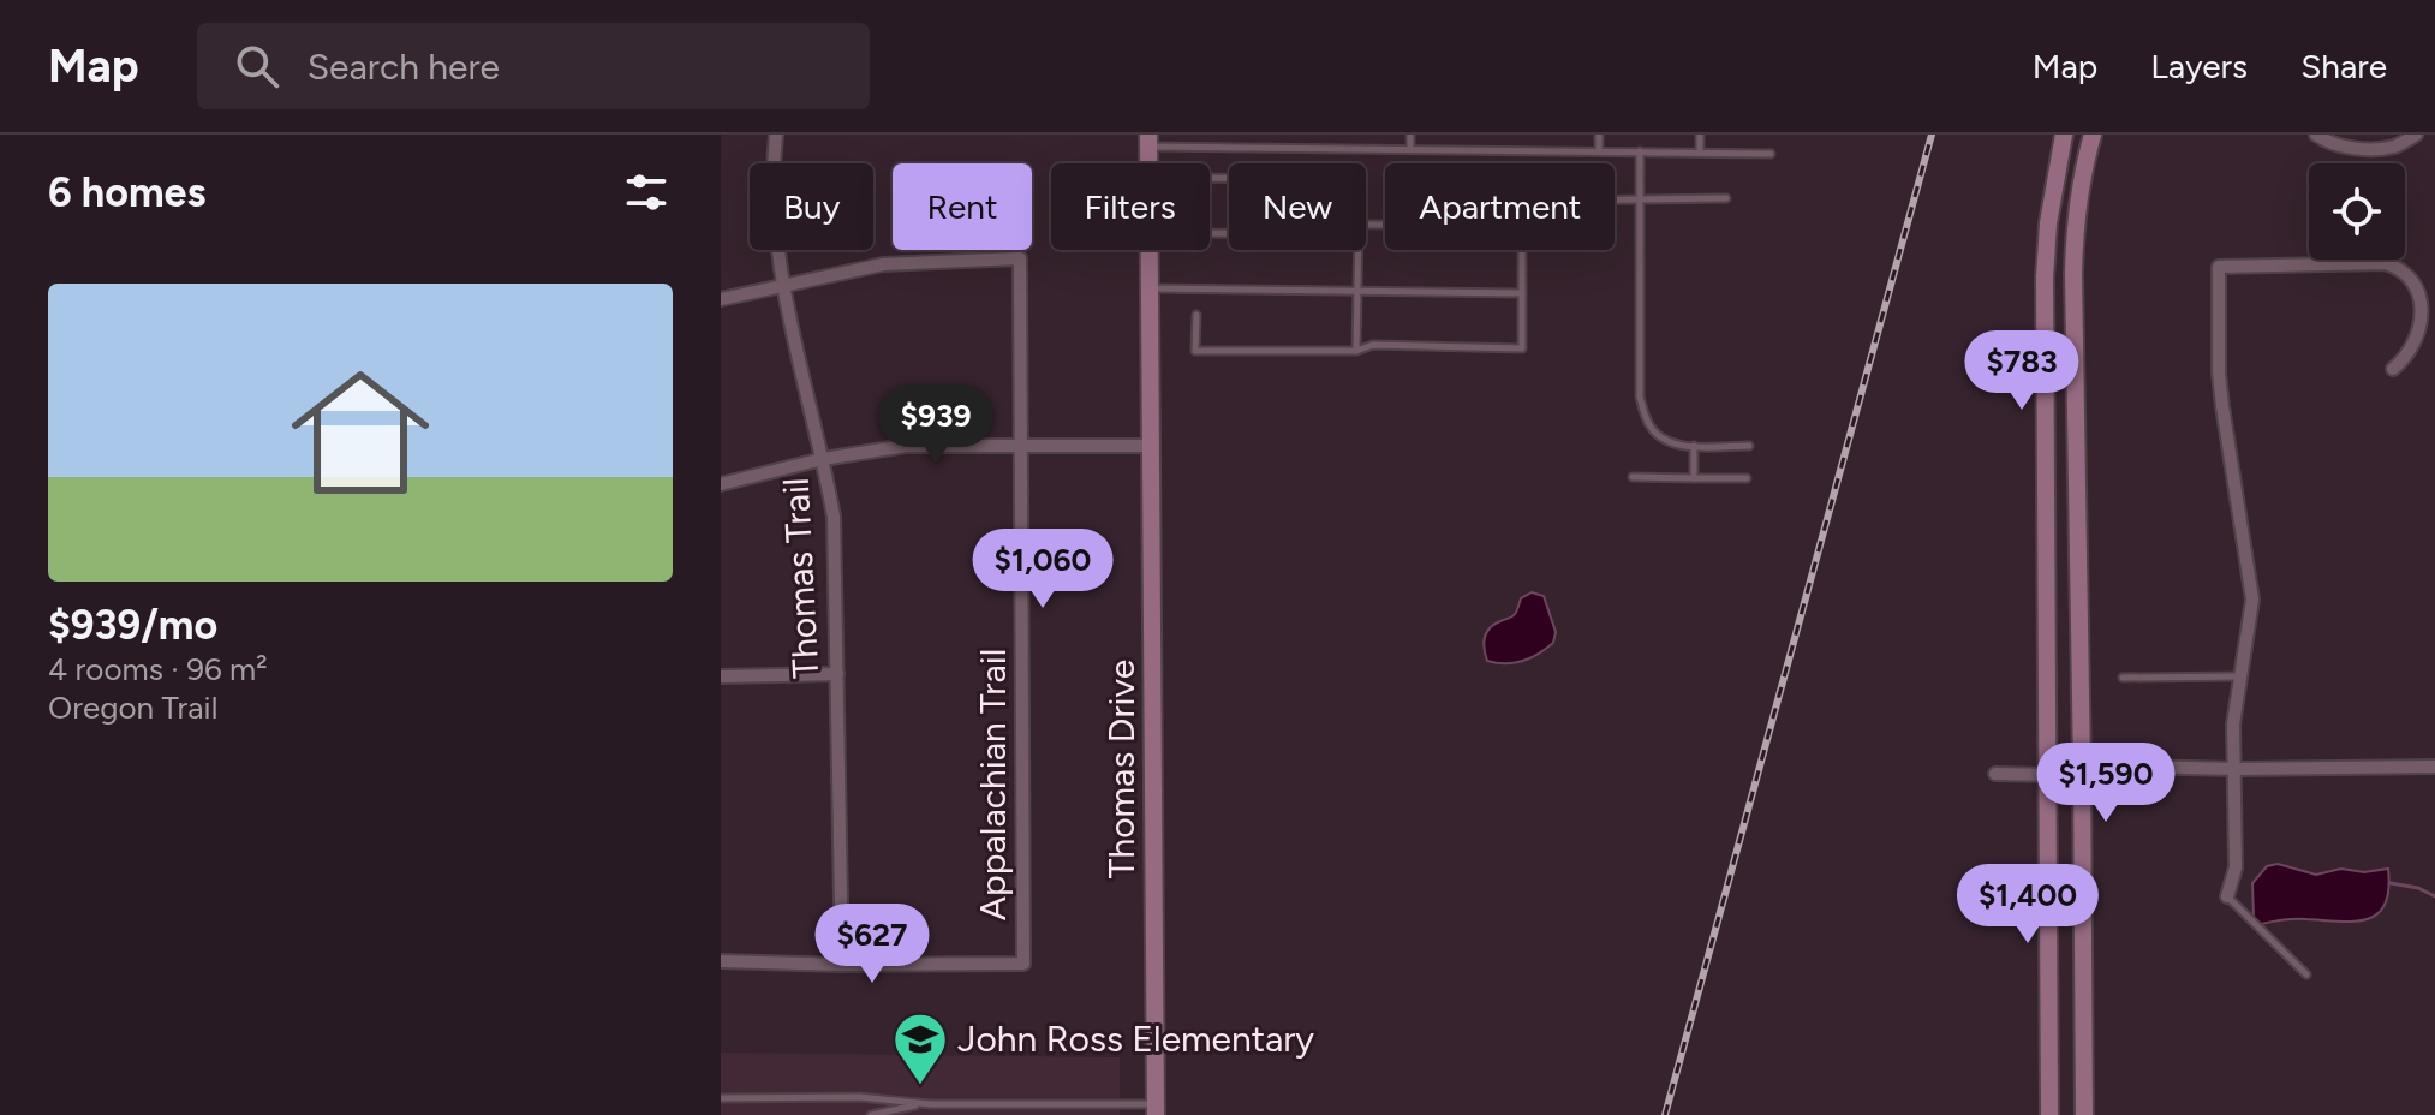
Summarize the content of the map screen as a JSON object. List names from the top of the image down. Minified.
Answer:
{"streets":{"main road":["Thomas Drive"],"street":["Thomas Trail","Appalachian Trail"]},"crossings":[["Thomas Trail","Appalachian Trail"]],"places":{"school or university":["John Ross Elementary"]},"page":{"header":"Map","search":"Search here","nav":["Map","Layers","Share"],"heading":"6 homes","chip":["Buy","Rent","Filters","New","Apartment"],"list":[{"name":"$939/mo","note":"4 rooms · 96 m² · Oregon Trail"}],"price":["$783","$939","$1,060","$1,590","$1,400","$627"]}}
